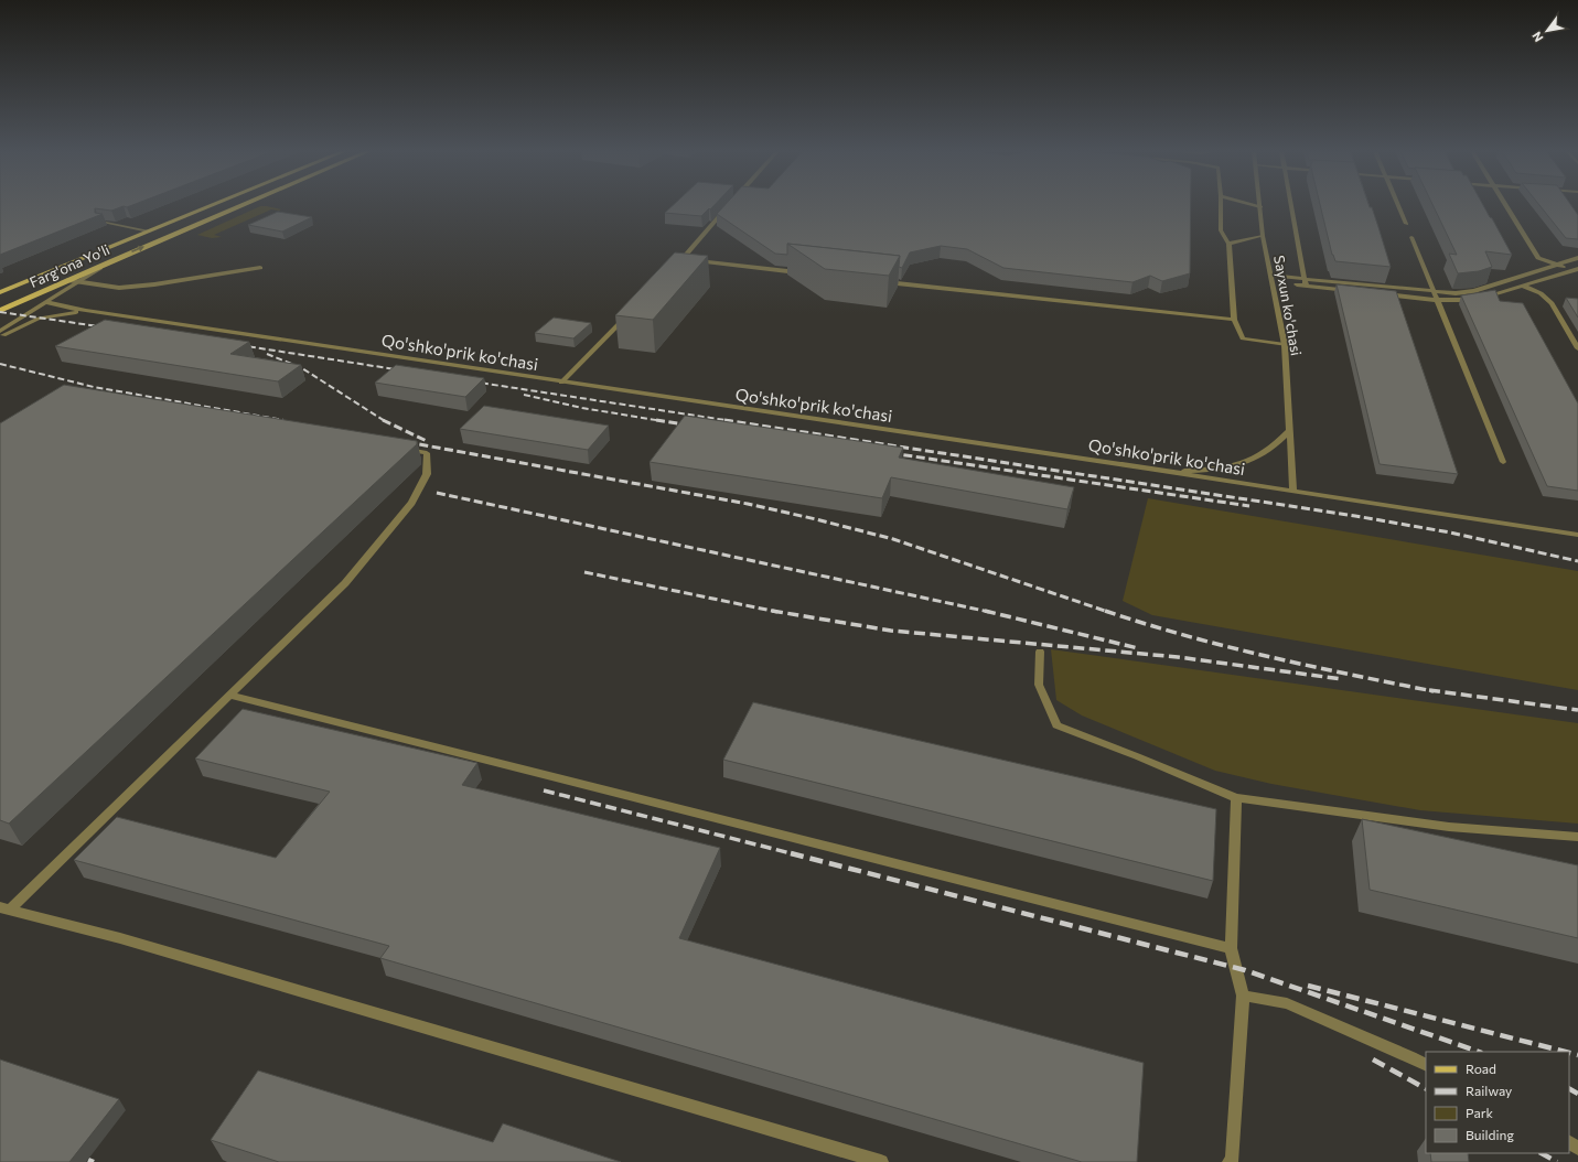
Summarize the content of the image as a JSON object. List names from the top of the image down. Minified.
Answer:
{"streets":{"main road":["Farg'ona Yo'li"],"street":["Sayxun ko'chasi","Qo'shko'prik ko'chasi"]},"crossings":[["Sayxun ko'chasi","Qo'shko'prik ko'chasi"]],"legend":["Road","Railway","Park","Building"],"north":"bottom left"}
